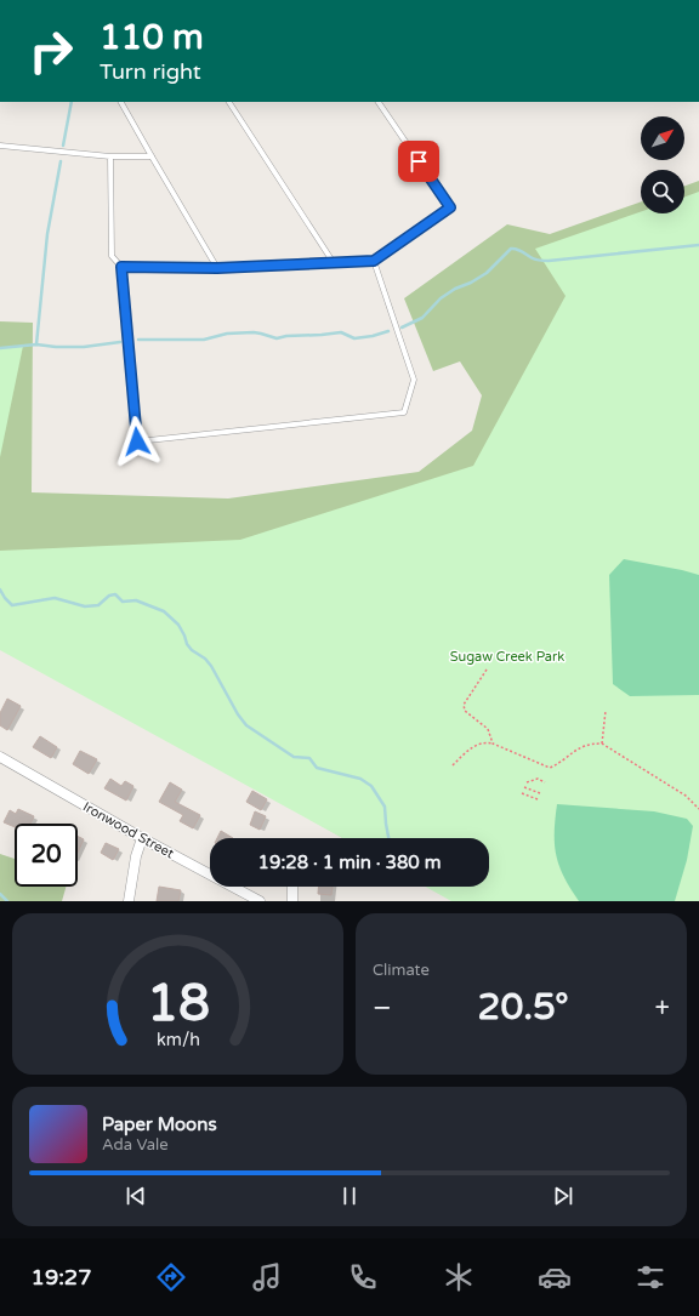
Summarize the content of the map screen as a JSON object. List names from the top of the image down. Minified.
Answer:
{"streets":{"street":["Ironwood Street"]},"parks":["Sugaw Creek Park"],"north":"top right","page":{"turn":["110 m","Turn right"],"limit":"20","trip":"19:28 · 1 min · 380 m","tile":"Climate","heat":["−","20.5°","+"],"song":["Paper Moons","Ada Vale"],"tabs":"19:27","gauge":["18","km/h"]}}
